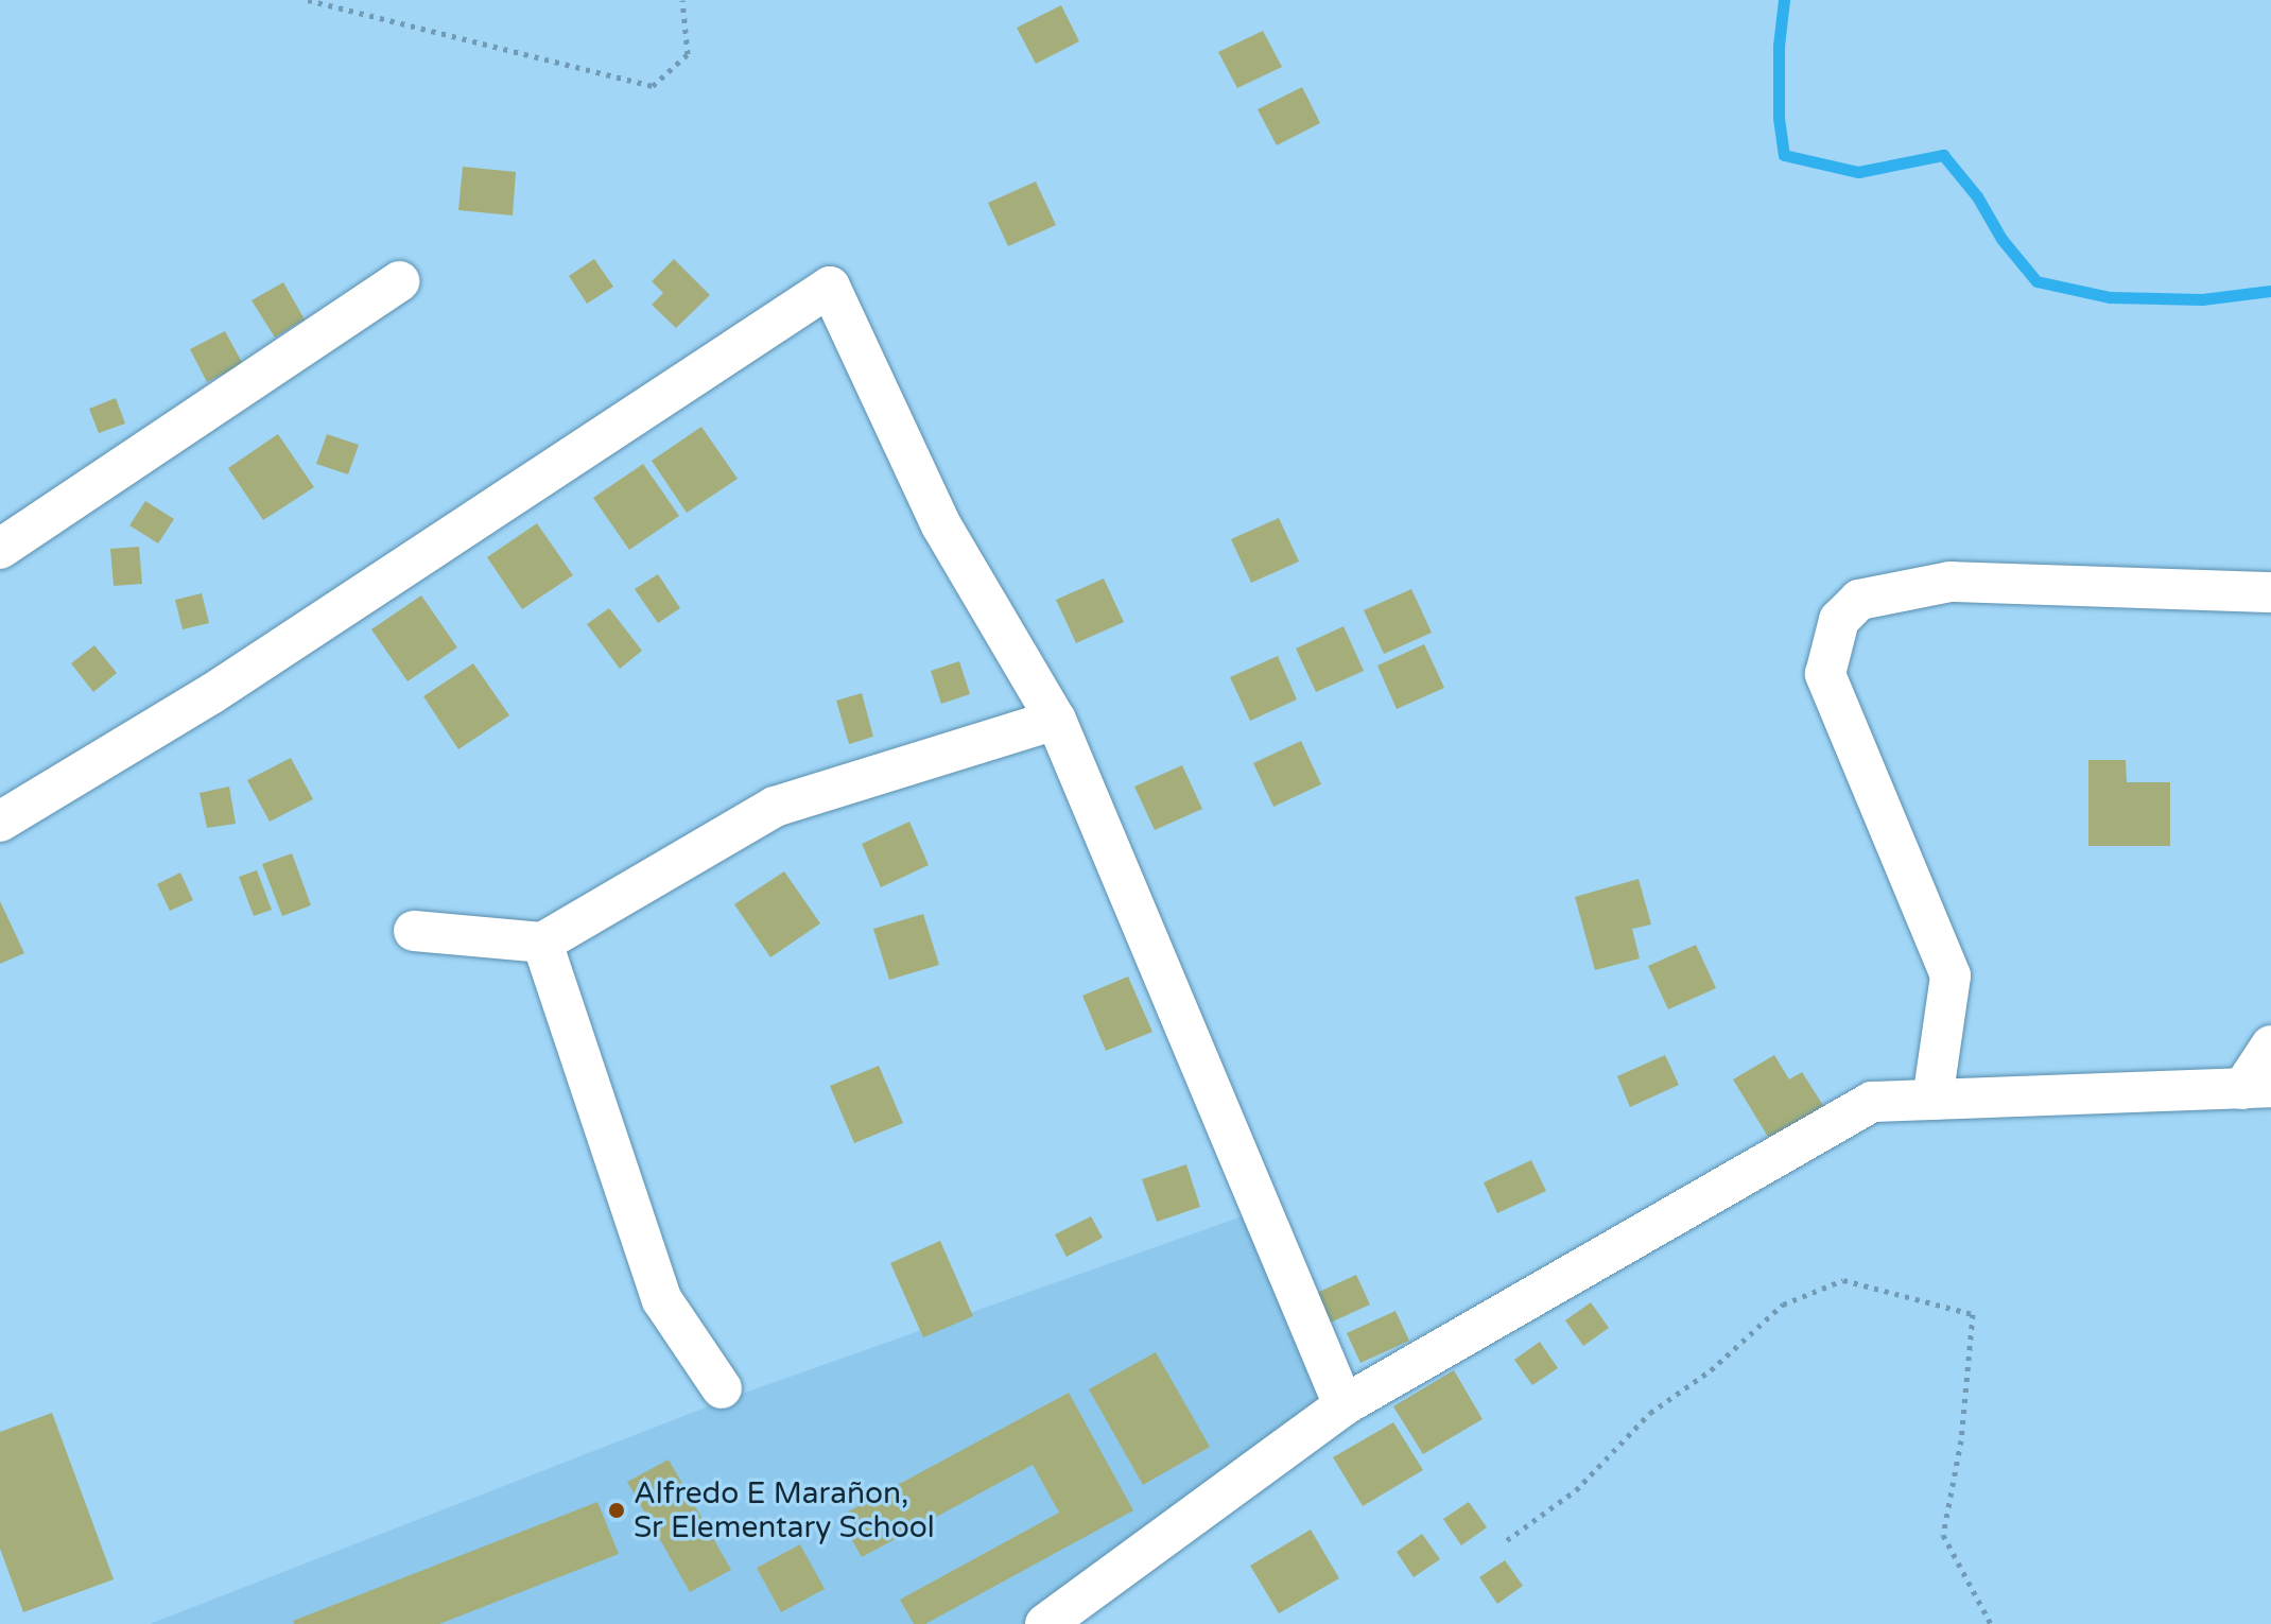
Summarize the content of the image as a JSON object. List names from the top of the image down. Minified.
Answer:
{"places":["Alfredo E Marañon, Sr Elementary School"]}
